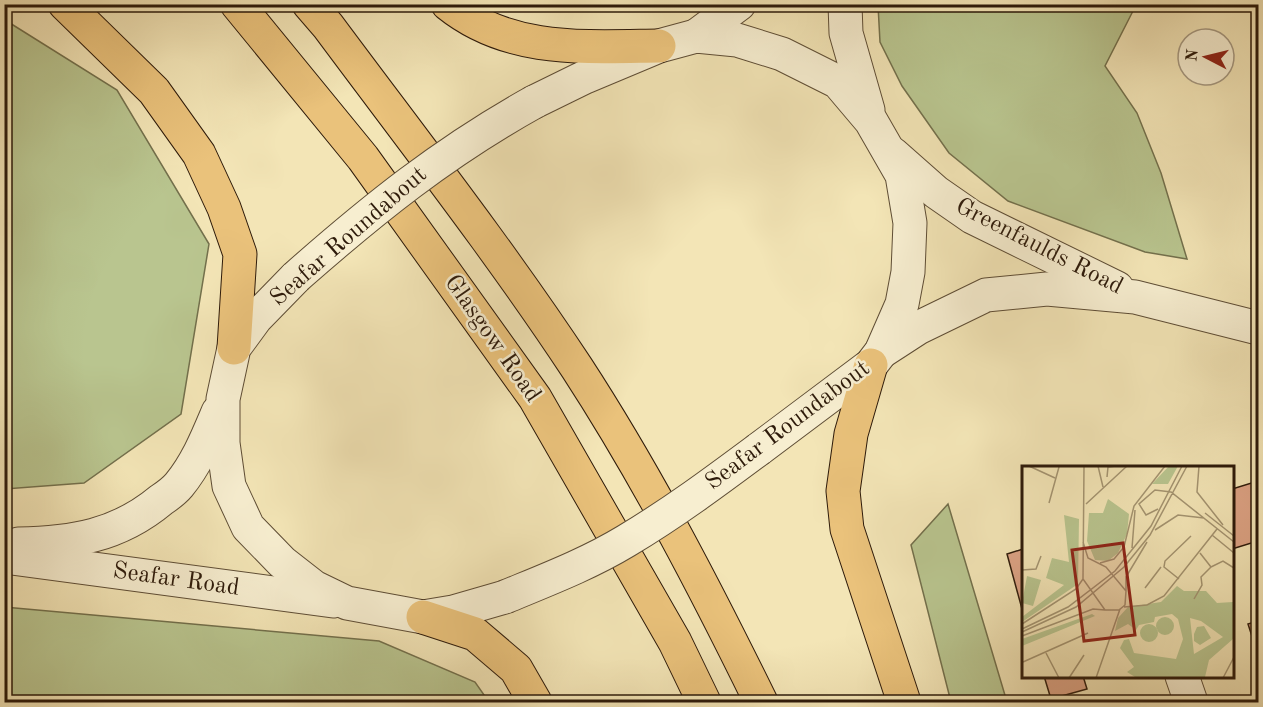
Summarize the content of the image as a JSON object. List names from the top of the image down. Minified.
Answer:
{"streets":{"main road":["Glasgow Road"],"street":["Seafar Roundabout","Greenfaulds Road","Seafar Road"]},"crossings":[["Seafar Roundabout","Greenfaulds Road"],["Seafar Roundabout","Seafar Road"]],"north":"left"}
